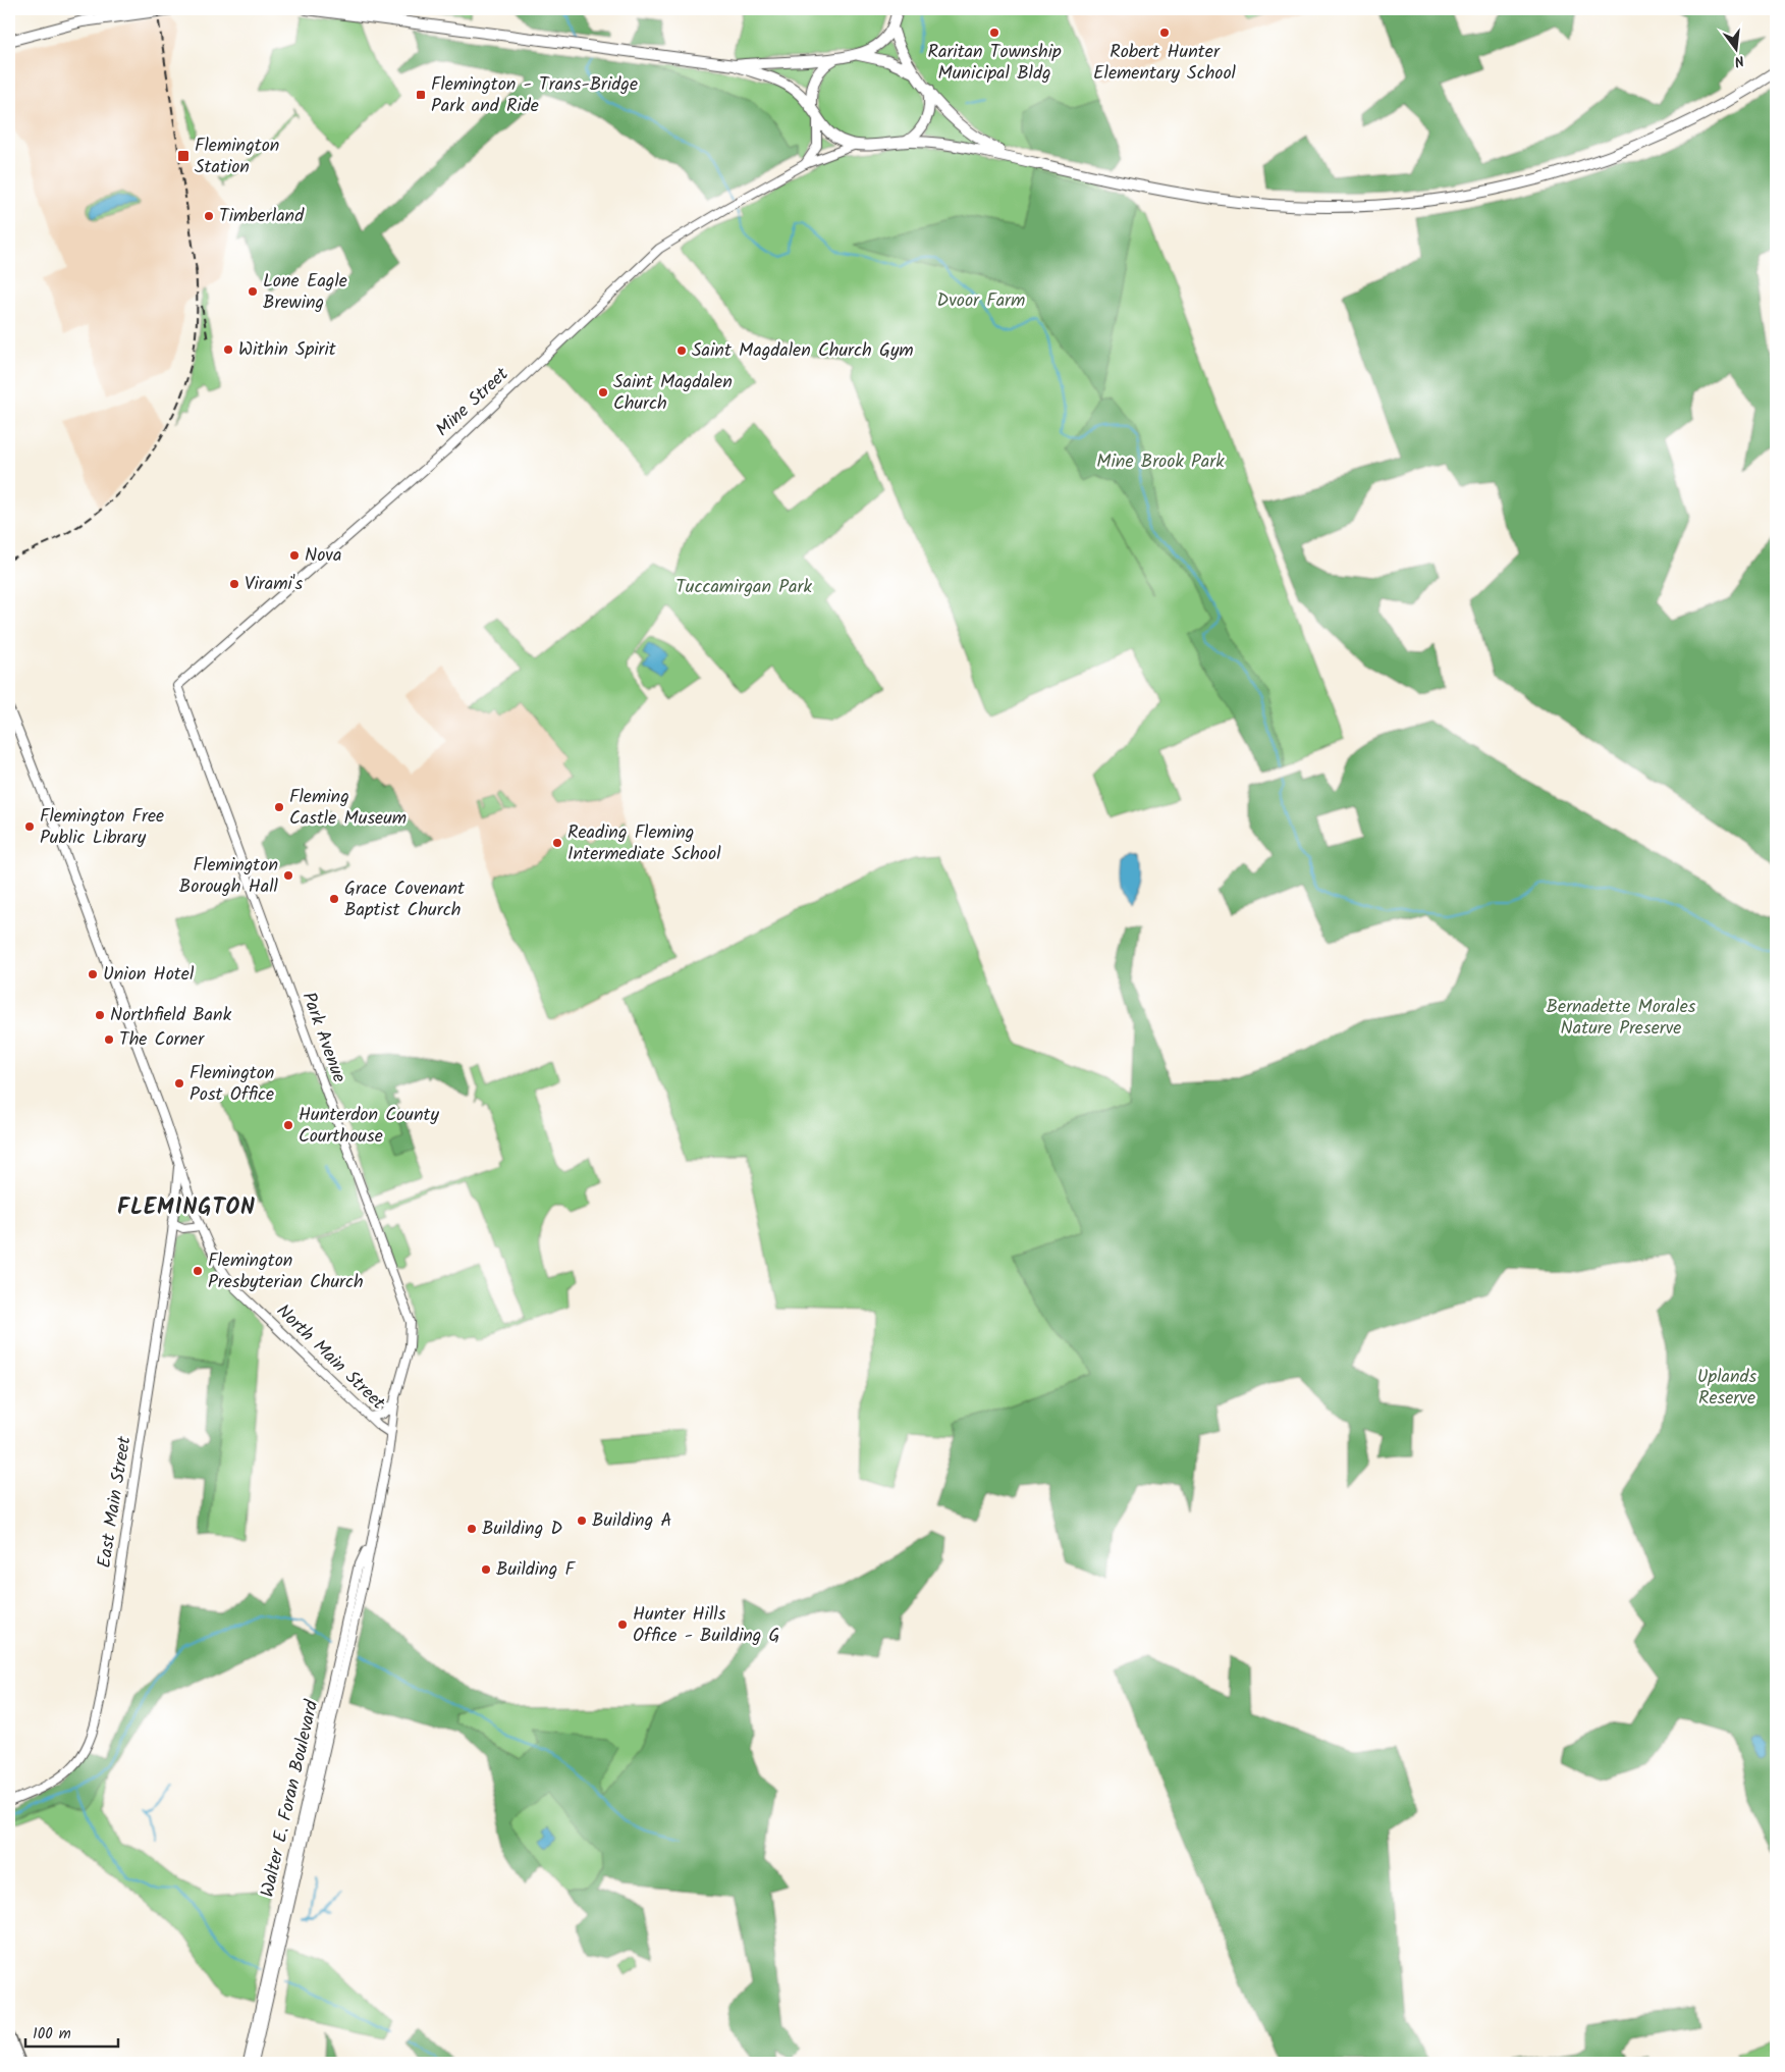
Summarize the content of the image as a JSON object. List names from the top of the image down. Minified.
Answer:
{"streets":{"street":["Mine Street","Park Avenue","North Main Street","East Main Street","Walter E. Foran Boulevard"]},"crossings":[["Mine Street","Park Avenue"],["Park Avenue","North Main Street"],["Park Avenue","Walter E. Foran Boulevard"],["North Main Street","East Main Street"],["North Main Street","Walter E. Foran Boulevard"]],"districts":["FLEMINGTON"],"parks":["Dvoor Farm","Mine Brook Park","Tuccamirgan Park","Bernadette Morales Nature Preserve","Uplands Reserve"],"places":{"other":["Raritan Township Municipal Bldg","Robert Hunter Elementary School","Timberland","Lone Eagle Brewing","Within Spirit","Saint Magdalen Church Gym","Saint Magdalen Church","Nova","Virami's","Fleming Castle Museum","Flemington Free Public Library","Reading Fleming Intermediate School","Flemington Borough Hall","Grace Covenant Baptist Church","Union Hotel","Northfield Bank","The Corner","Flemington Post Office","Hunterdon County Courthouse","Flemington Presbyterian Church","Building A","Building D","Building F","Hunter Hills Office - Building G"],"transit":["Flemington - Trans-Bridge Park and Ride","Flemington Station"]},"scale_bar":"100 m","north":"bottom"}
